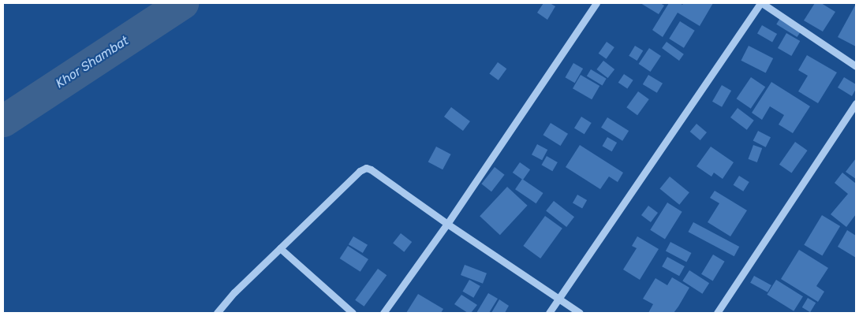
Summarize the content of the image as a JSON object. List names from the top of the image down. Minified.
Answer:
{"water":["Khor Shambat"]}
